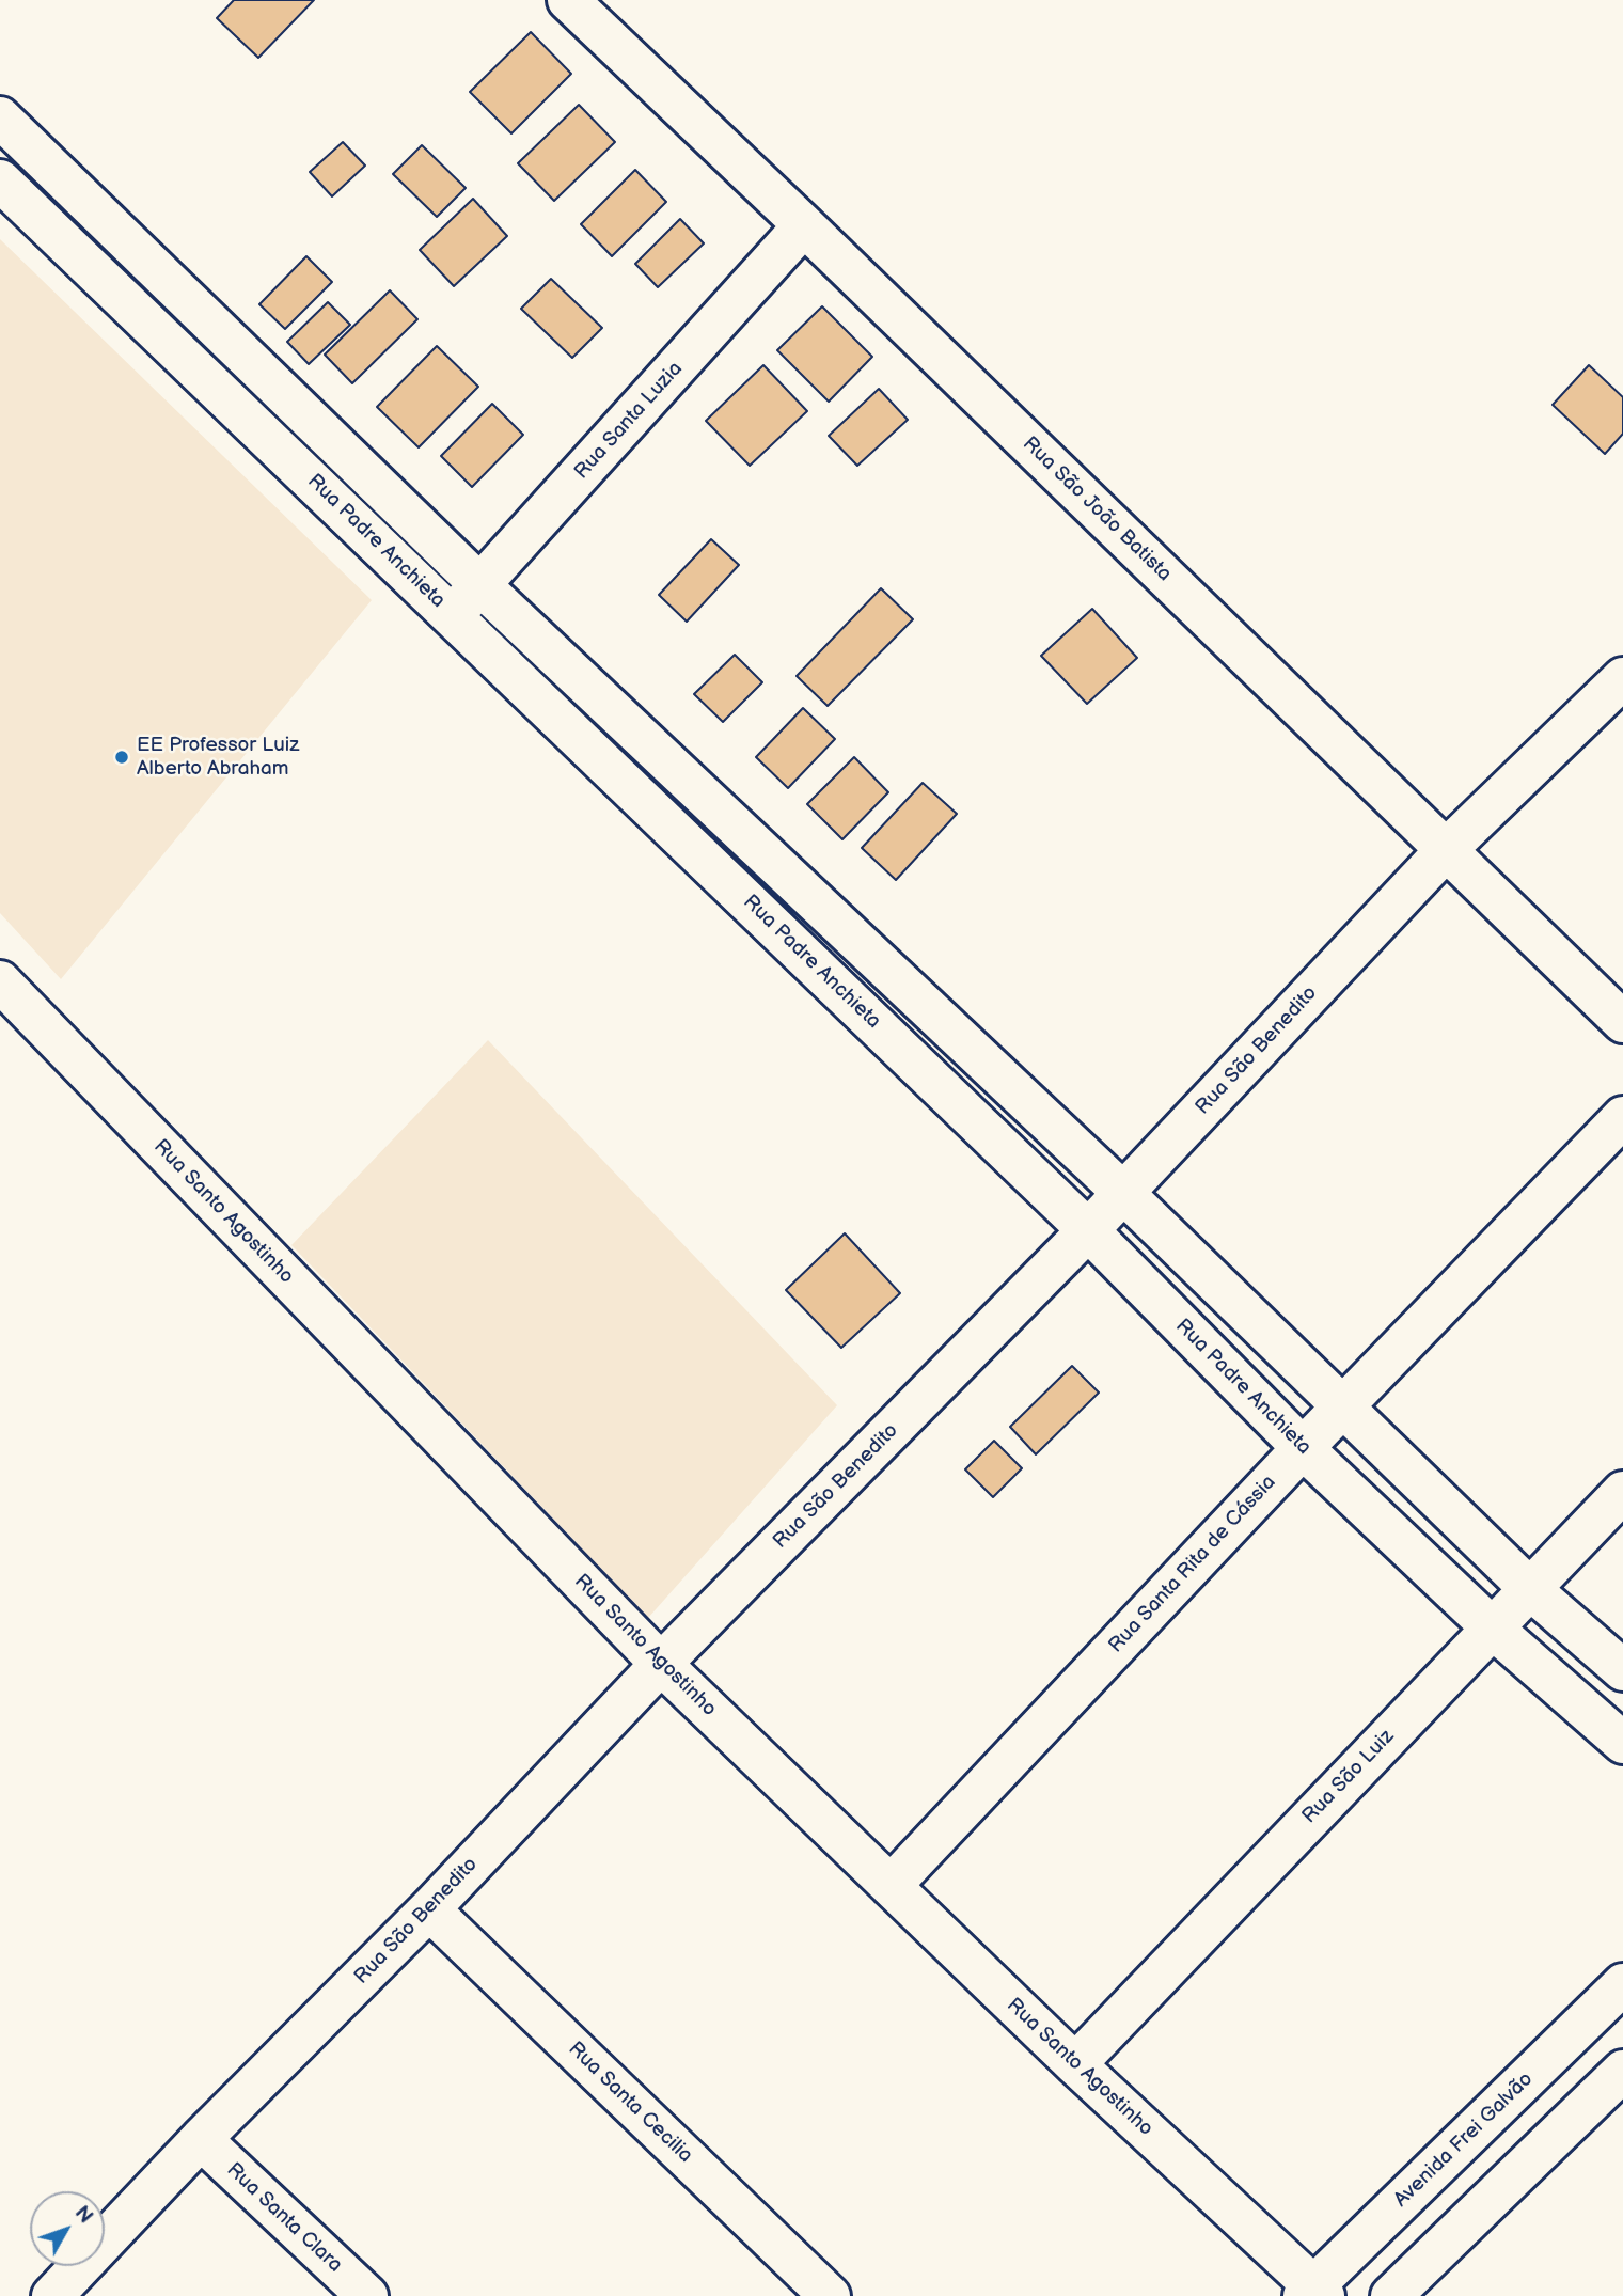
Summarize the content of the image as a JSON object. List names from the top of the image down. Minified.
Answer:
{"streets":{"street":["Rua Santa Luzia","Rua São João Batista","Rua Padre Anchieta","Rua São Benedito","Rua Santo Agostinho","Rua Santa Rita de Cássia","Rua São Luiz","Rua Santa Cecilia","Avenida Frei Galvão","Rua Santa Clara"]},"crossings":[["Rua Santa Luzia","Rua São João Batista"],["Rua Santa Luzia","Rua Padre Anchieta"],["Rua São João Batista","Rua São Benedito"],["Rua Padre Anchieta","Rua São Benedito"],["Rua Padre Anchieta","Rua Santa Rita de Cássia"],["Rua Padre Anchieta","Rua São Luiz"],["Rua São Benedito","Rua Santo Agostinho"],["Rua São Benedito","Rua Santa Cecilia"],["Rua São Benedito","Rua Santa Clara"],["Rua Santo Agostinho","Rua Santa Rita de Cássia"],["Rua Santo Agostinho","Rua São Luiz"],["Rua Santo Agostinho","Avenida Frei Galvão"]],"places":["EE Professor Luiz Alberto Abraham"],"north":"top right"}
